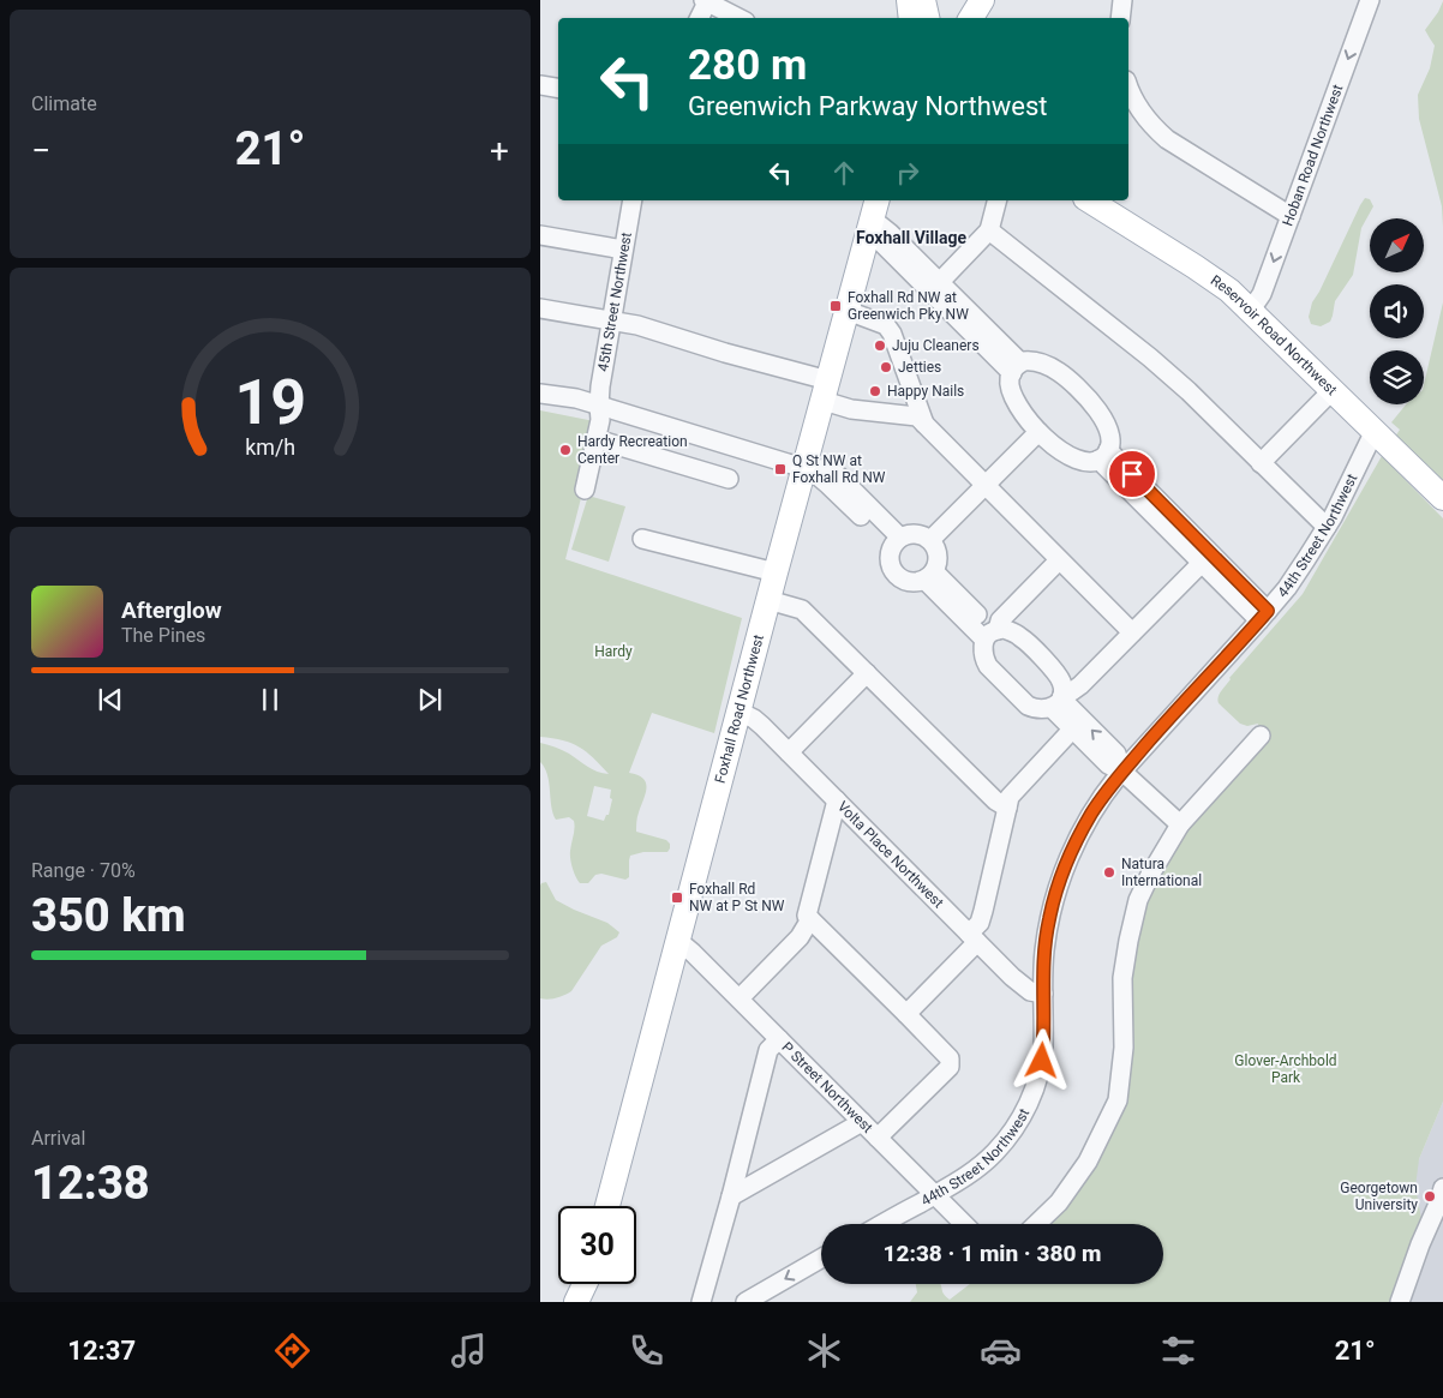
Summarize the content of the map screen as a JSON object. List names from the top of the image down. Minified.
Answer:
{"streets":{"main road":["Reservoir Road Northwest","Foxhall Road Northwest"],"street":["Hoban Road Northwest","45th Street Northwest","44th Street Northwest","Volta Place Northwest","P Street Northwest"]},"crossings":[["Hoban Road Northwest","Reservoir Road Northwest"],["Reservoir Road Northwest","44th Street Northwest"],["44th Street Northwest","Volta Place Northwest"],["44th Street Northwest","P Street Northwest"],["Foxhall Road Northwest","Volta Place Northwest"],["Foxhall Road Northwest","P Street Northwest"]],"one_way":["Hoban Road Northwest"],"districts":["Foxhall Village"],"parks":["Hardy","Glover-Archbold Park"],"places":{"transit":["Foxhall Rd NW at Greenwich Pky NW","Q St NW at Foxhall Rd NW","Foxhall Rd NW at P St NW"],"other":["Juju Cleaners","Jetties","Happy Nails","Hardy Recreation Center","Natura International","Georgetown University"]},"north":"top right","page":{"tile":["Climate",["Range · 70%","350 km"],["Arrival","12:38"]],"turn":["280 m","Greenwich Parkway Northwest"],"heat":["−","21°","+"],"song":["Afterglow","The Pines"],"limit":"30","trip":"12:38 · 1 min · 380 m","tabs":["12:37","21°"],"gauge":["19","km/h"]}}
